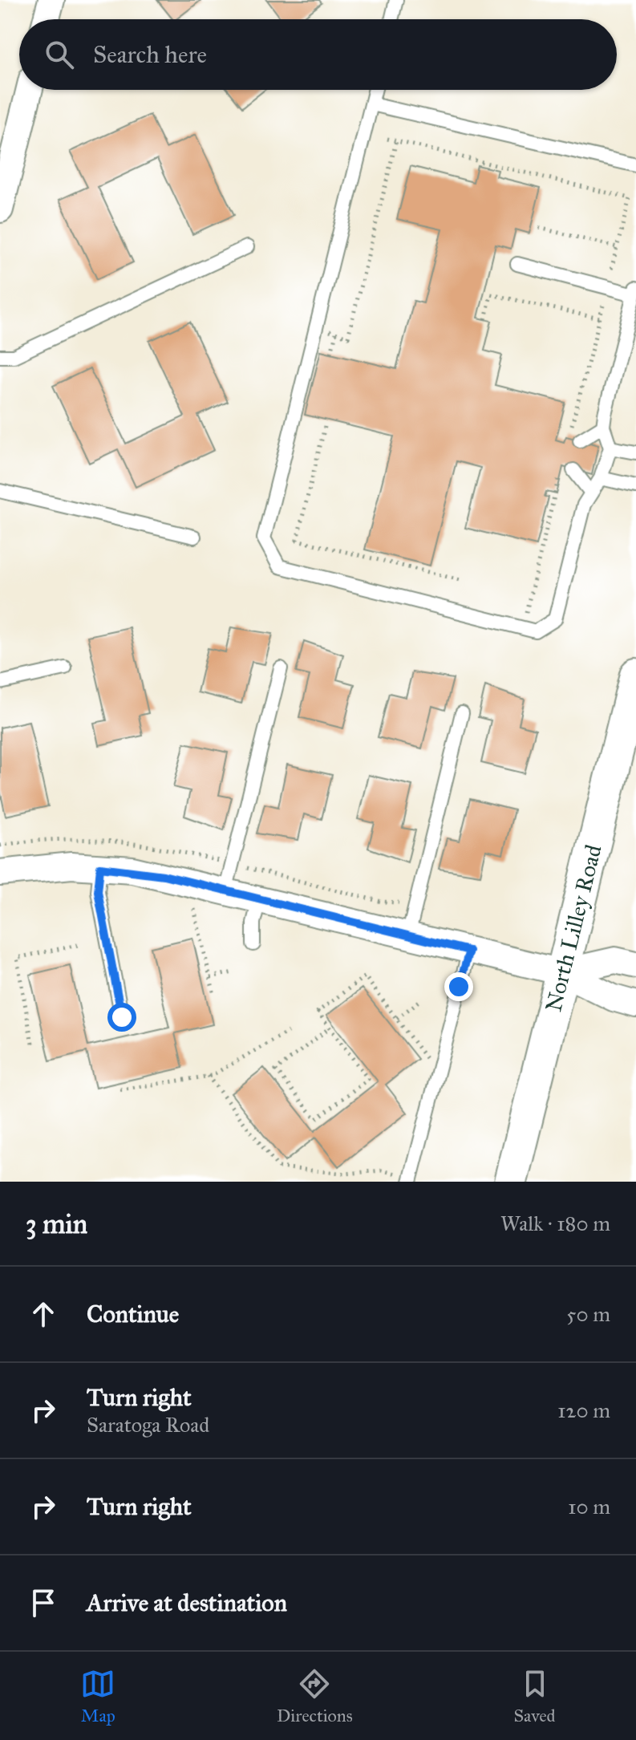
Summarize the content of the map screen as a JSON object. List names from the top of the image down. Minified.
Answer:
{"streets":{"street":["North Lilley Road"]},"page":{"search":"Search here","heading":["3 min","Walk · 180 m"],"list":[["Continue","50 m"],["Turn right","Saratoga Road","120 m"],["Turn right","10 m"],"Arrive at destination"],"nav":["Map","Directions","Saved"]}}
